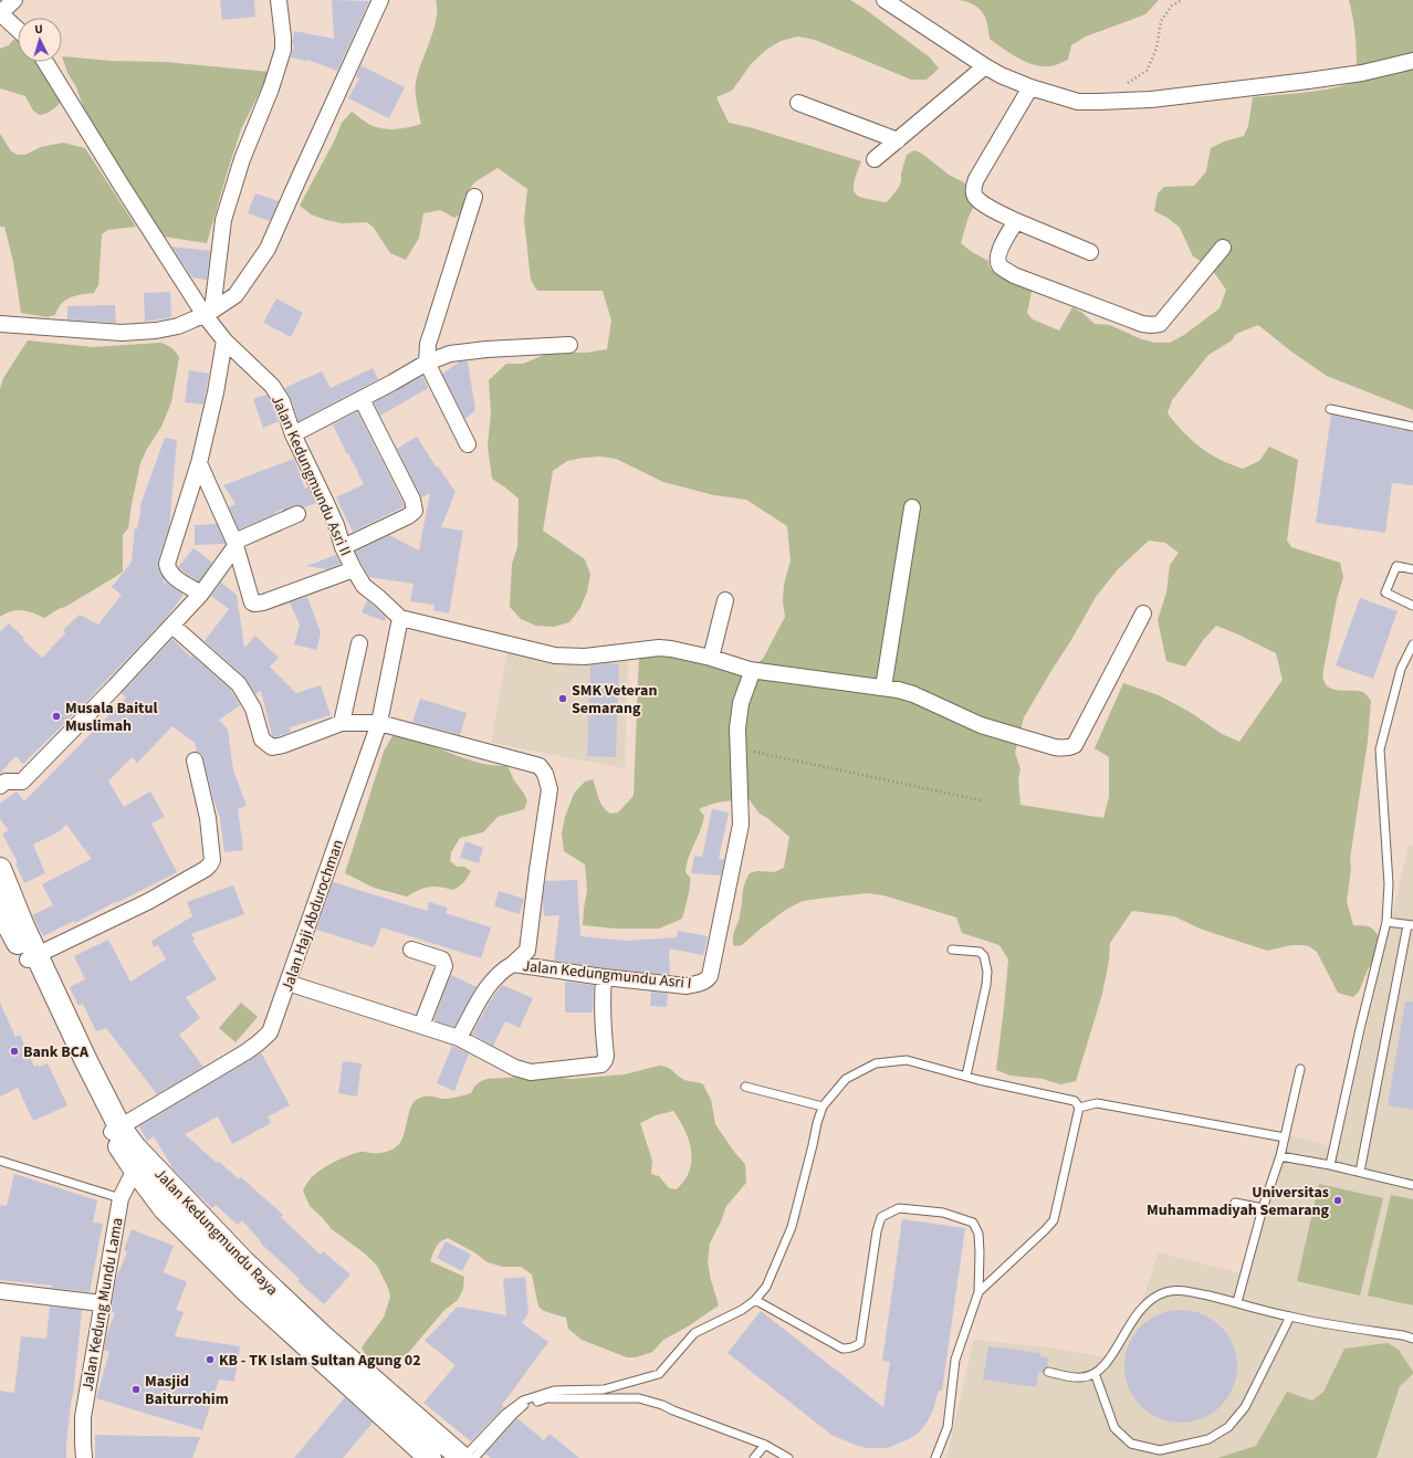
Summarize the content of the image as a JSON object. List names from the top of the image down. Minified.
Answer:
{"streets":{"main road":["Jalan Kedungmundu Raya"],"street":["Jalan Kedungmundu Asri II","Jalan Haji Abdurochman","Jalan Kedungmundu Asri I","Jalan Kedung Mundu Lama"]},"crossings":[["Jalan Kedungmundu Asri II","Jalan Haji Abdurochman"],["Jalan Haji Abdurochman","Jalan Kedungmundu Raya"],["Jalan Kedungmundu Raya","Jalan Kedung Mundu Lama"]],"places":["SMK Veteran Semarang","Musala Baitul Muslimah","Bank BCA","Universitas Muhammadiyah Semarang","KB - TK Islam Sultan Agung 02","Masjid Baiturrohim"],"north":"top"}
